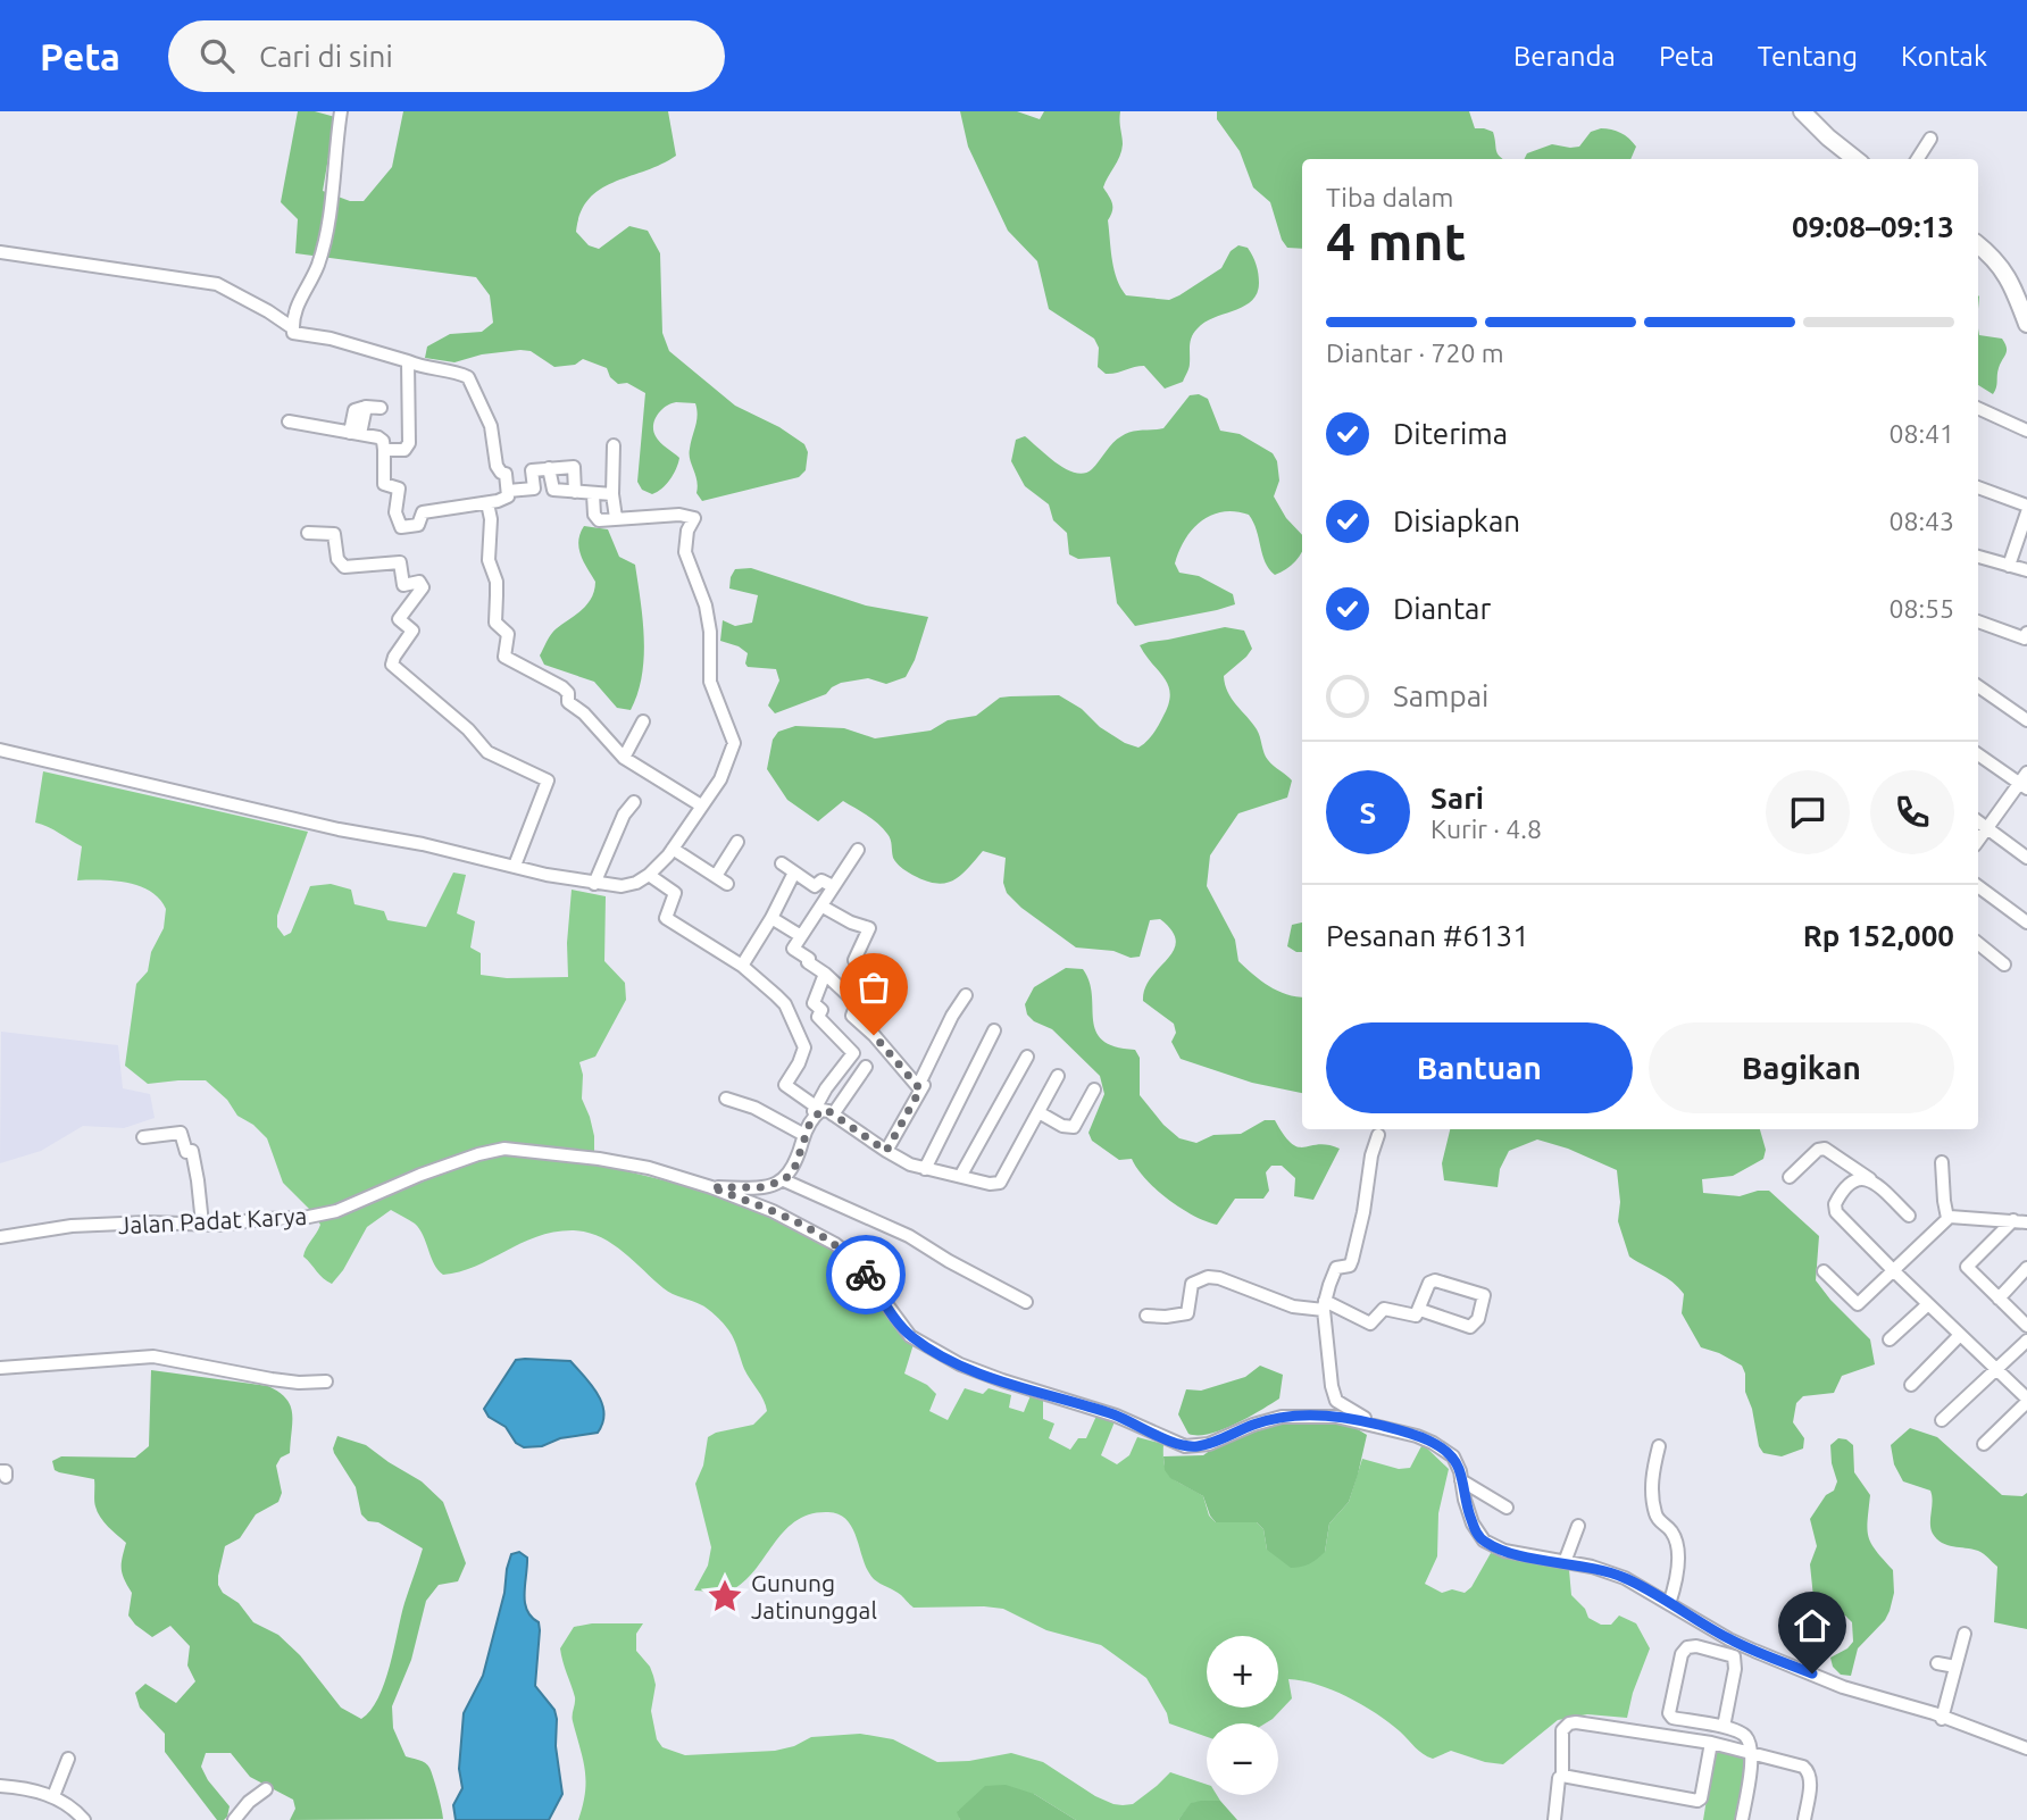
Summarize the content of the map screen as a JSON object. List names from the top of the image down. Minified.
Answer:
{"streets":{"street":["Jalan Padat Karya"]},"places":{"place":["Gunung Jatinunggal"]},"page":{"header":"Peta","search":"Cari di sini","nav":["Beranda","Peta","Tentang","Kontak"],"heading":["4 mnt","Tiba dalam","09:08–09:13"],"panel":["Sari","Kurir · 4.8","Pesanan #6131","Rp 152,000"],"bar":"Diantar · 720 m","list":[["Diterima","08:41"],["Disiapkan","08:43"],["Diantar","08:55"],"Sampai"],"round":"S","buttons":["Bantuan","Bagikan"],"map_buttons":["+","−"]}}
